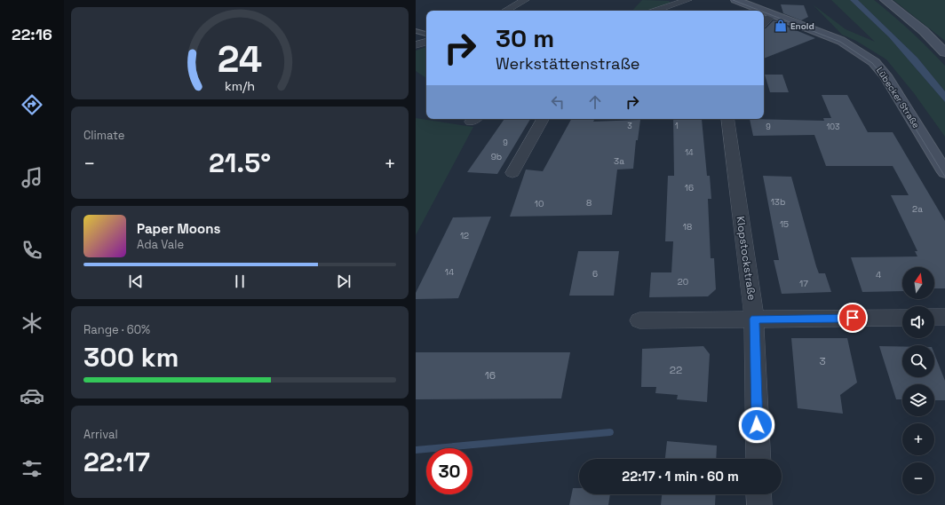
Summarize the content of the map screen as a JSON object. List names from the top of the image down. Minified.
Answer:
{"streets":{"main road":["Lübecker Straße"],"street":["Klopstockstraße"]},"places":{"shop":["Enold"]},"house_numbers":["3","1","9","103","9","14","9b","3a","16","13b","8","10","2a","15","18","12","14","6","4","20","17","3","22","16"],"north":"top","page":{"tabs":"22:16","turn":["30 m","Werkstättenstraße"],"tile":["Climate",["Range · 60%","300 km"],["Arrival","22:17"]],"heat":["−","21.5°","+"],"song":["Paper Moons","Ada Vale"],"map_buttons":["+","−"],"limit":"30","trip":"22:17 · 1 min · 60 m","gauge":["24","km/h"]}}
